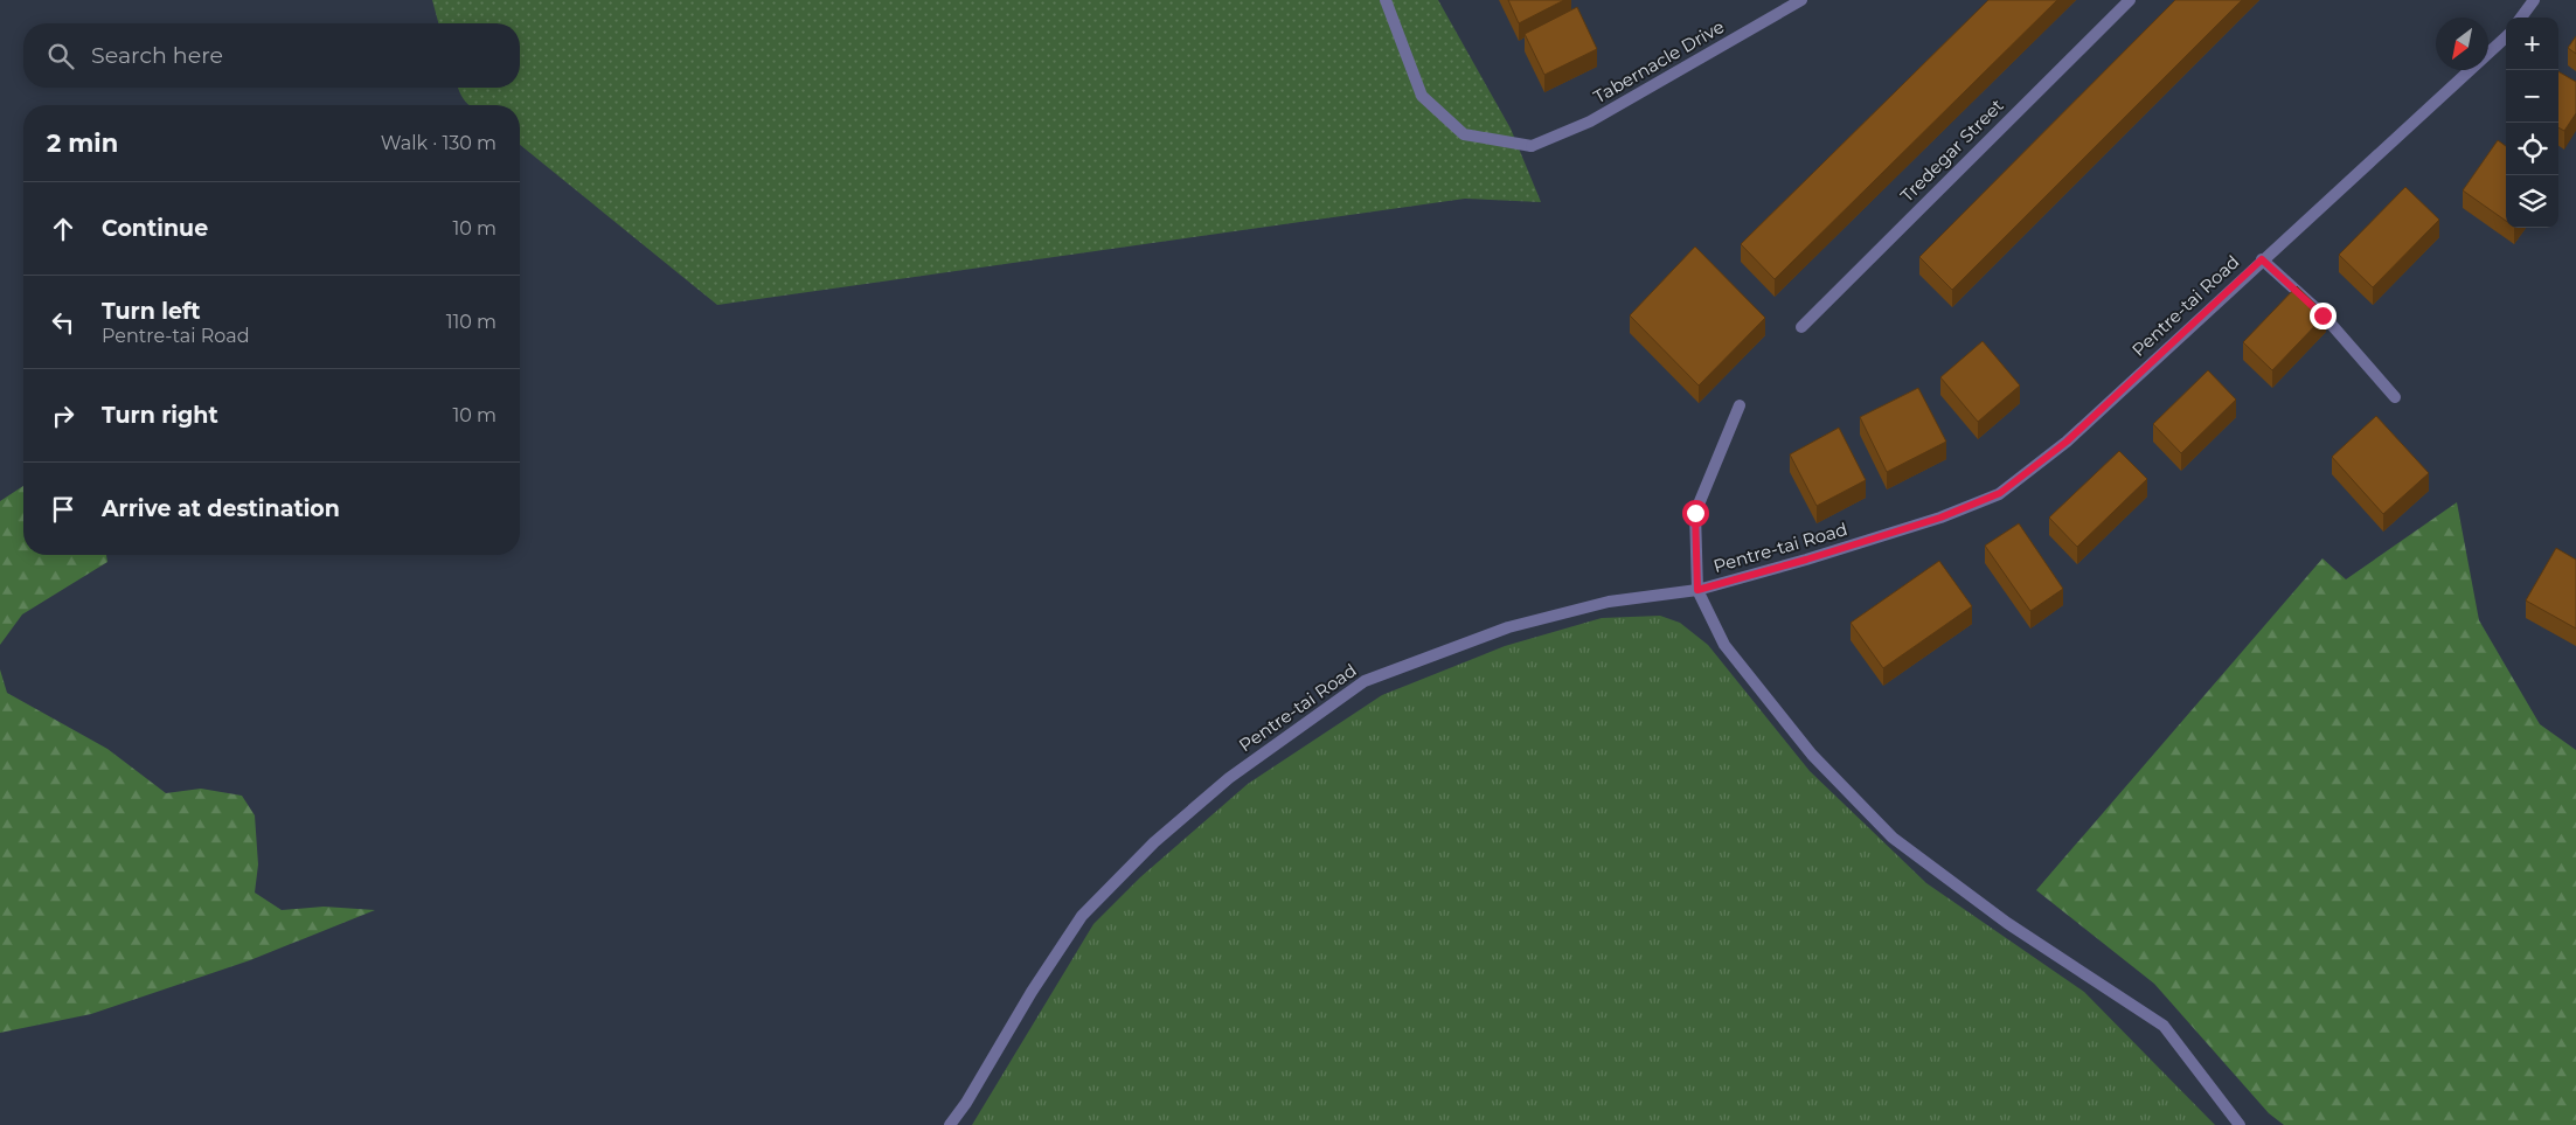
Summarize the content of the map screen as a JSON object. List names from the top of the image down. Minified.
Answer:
{"streets":{"street":["Tabernacle Drive","Tredegar Street","Pentre-tai Road"]},"north":"bottom left","page":{"map_buttons":["+","−"],"search":"Search here","heading":["2 min","Walk · 130 m"],"list":[["Continue","10 m"],["Turn left","Pentre-tai Road","110 m"],["Turn right","10 m"],"Arrive at destination"]}}
